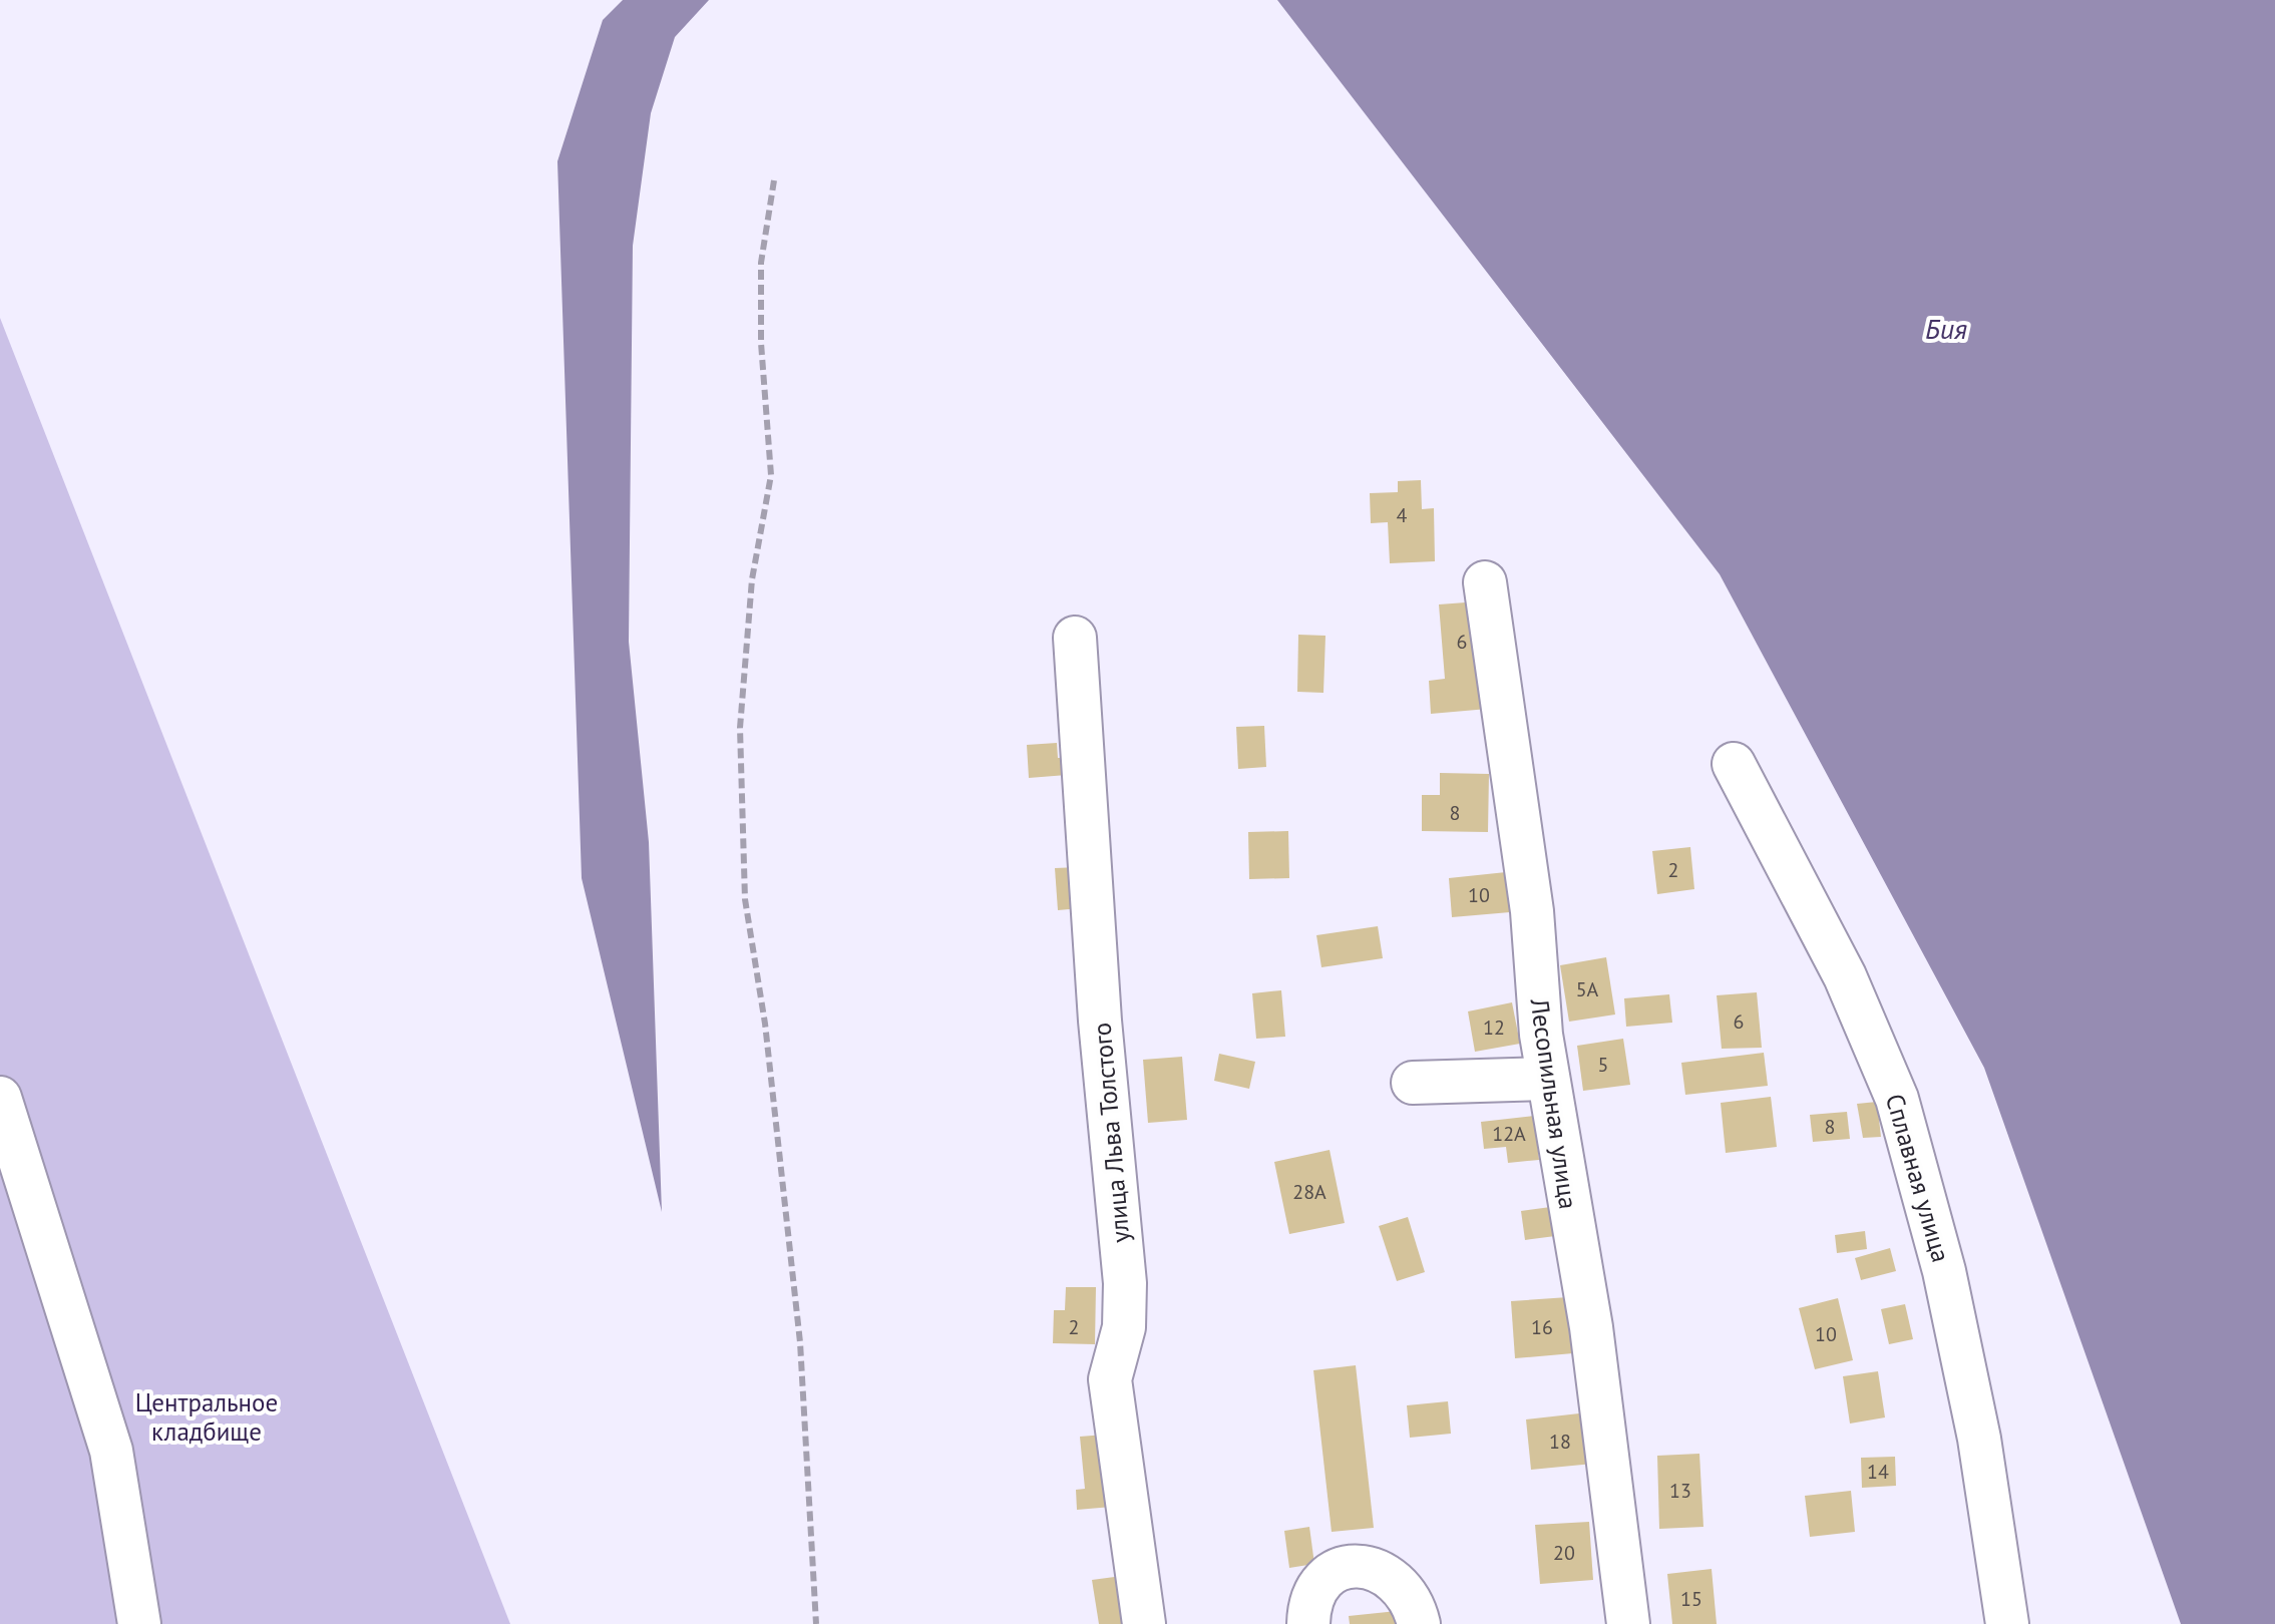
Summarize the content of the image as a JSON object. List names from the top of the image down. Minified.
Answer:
{"streets":{"street":["Лесопильная улица","улица Льва Толстого","Сплавная улица"]},"water":["Бия"],"parks":["Центральное кладбище"],"house_numbers":["4","6","8","2","10","5А","6","12","5","8","12А","28А","2","16","10","18","14","13","20","15"]}
